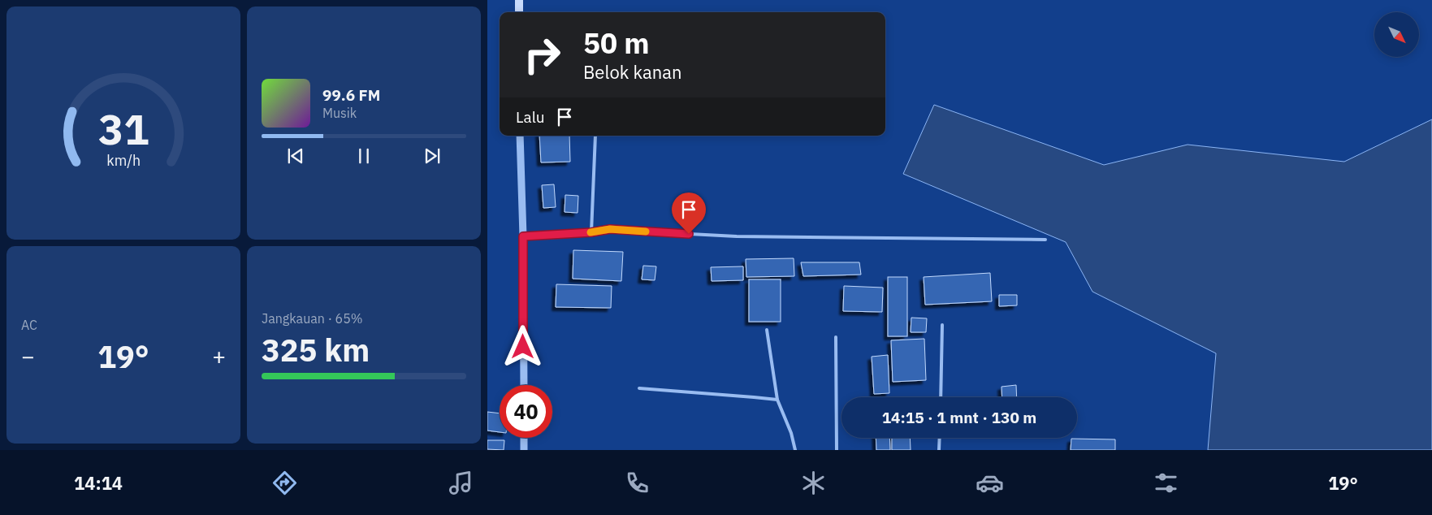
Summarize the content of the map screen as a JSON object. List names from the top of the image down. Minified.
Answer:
{"north":"bottom right","page":{"turn":["50 m","Belok kanan"],"song":["99.6 FM","Musik"],"then":"Lalu","tile":["AC",["Jangkauan · 65%","325 km"]],"heat":["−","19°","+"],"limit":"40","trip":"14:15 · 1 mnt · 130 m","tabs":["14:14","19°"],"gauge":["31","km/h"]}}
